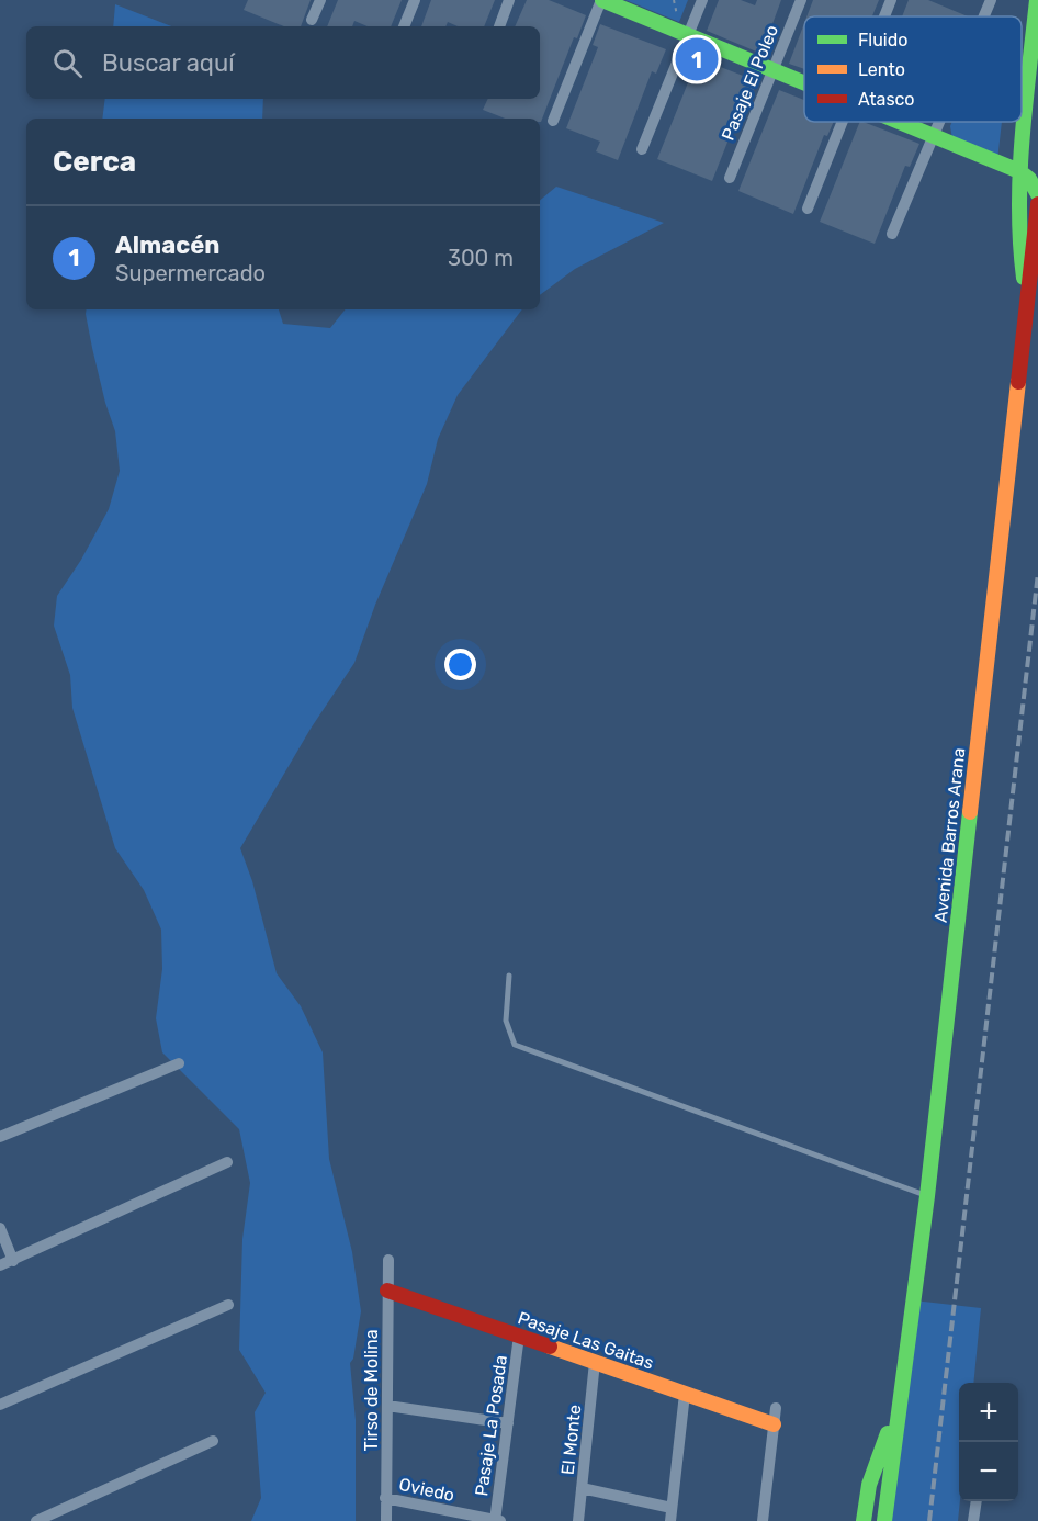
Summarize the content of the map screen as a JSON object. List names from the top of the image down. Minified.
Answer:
{"streets":{"main road":["Avenida Barros Arana","Pasaje Las Gaitas"],"street":["Pasaje El Poleo","Tirso de Molina","Pasaje La Posada","El Monte","Oviedo"]},"crossings":[["Pasaje Las Gaitas","Tirso de Molina"],["Pasaje Las Gaitas","Pasaje La Posada"],["Pasaje Las Gaitas","El Monte"],["Tirso de Molina","Oviedo"],["Pasaje La Posada","Oviedo"]],"legend":["Fluido","Lento","Atasco"],"page":{"search":"Buscar aquí","pins":"1","heading":"Cerca","list":[{"mark":"1","name":"Almacén","note":"Supermercado","value":"300 m"}],"map_buttons":["+","−"]}}
